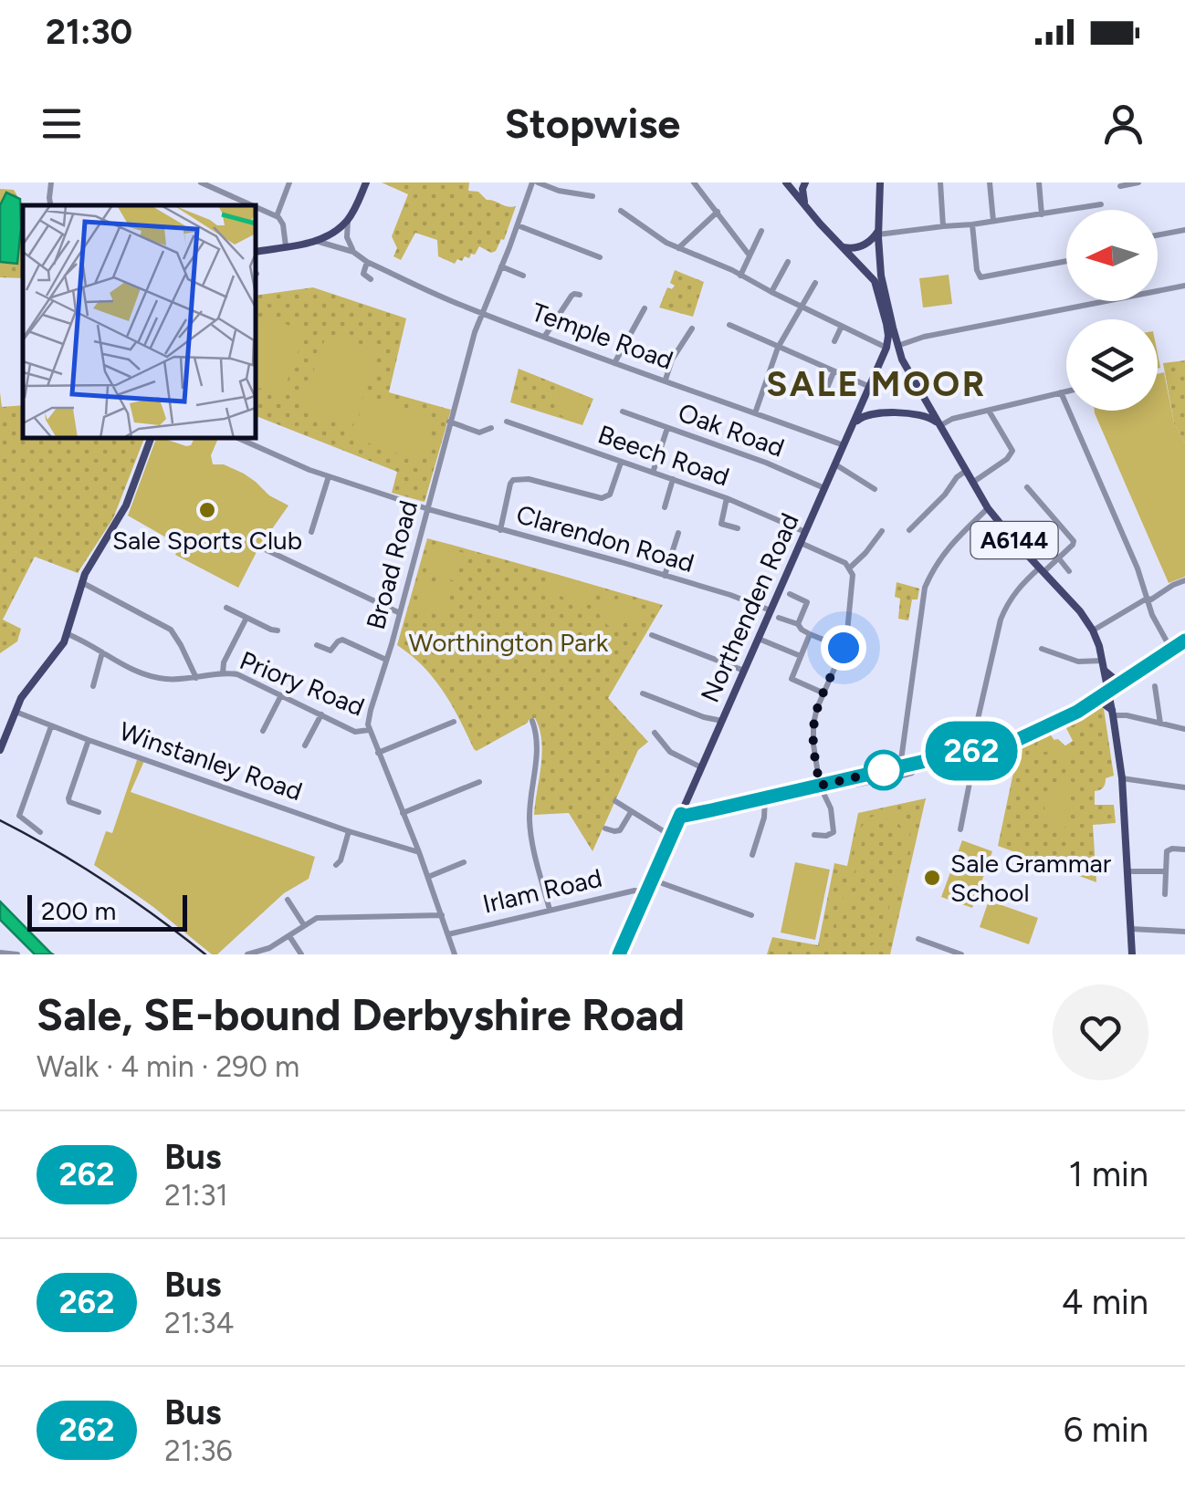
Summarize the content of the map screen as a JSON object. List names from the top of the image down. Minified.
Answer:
{"streets":{"main road":["A6144","Northenden Road"],"street":["Temple Road","Oak Road","Beech Road","Clarendon Road","Broad Road","Priory Road","Winstanley Road","Irlam Road"]},"crossings":[["Temple Road","Broad Road"],["Temple Road","Northenden Road"],["Oak Road","Northenden Road"],["Beech Road","Northenden Road"],["Clarendon Road","Broad Road"],["Clarendon Road","Northenden Road"],["Broad Road","Priory Road"],["Northenden Road","Irlam Road"]],"districts":["SALE MOOR"],"parks":["Worthington Park"],"places":["Sale Sports Club","Sale Grammar School"],"lines":["bus line 262"],"scale_bar":"200 m","north":"left","page":{"status":"21:30","header":"Stopwise","on_map":"262","scale":"200 m","heading":["Sale, SE-bound Derbyshire Road","Walk · 4 min · 290 m"],"list":[{"mark":"262","name":"Bus","note":"21:31","value":"1 min"},{"mark":"262","name":"Bus","note":"21:34","value":"4 min"},{"mark":"262","name":"Bus","note":"21:36","value":"6 min"}]}}
